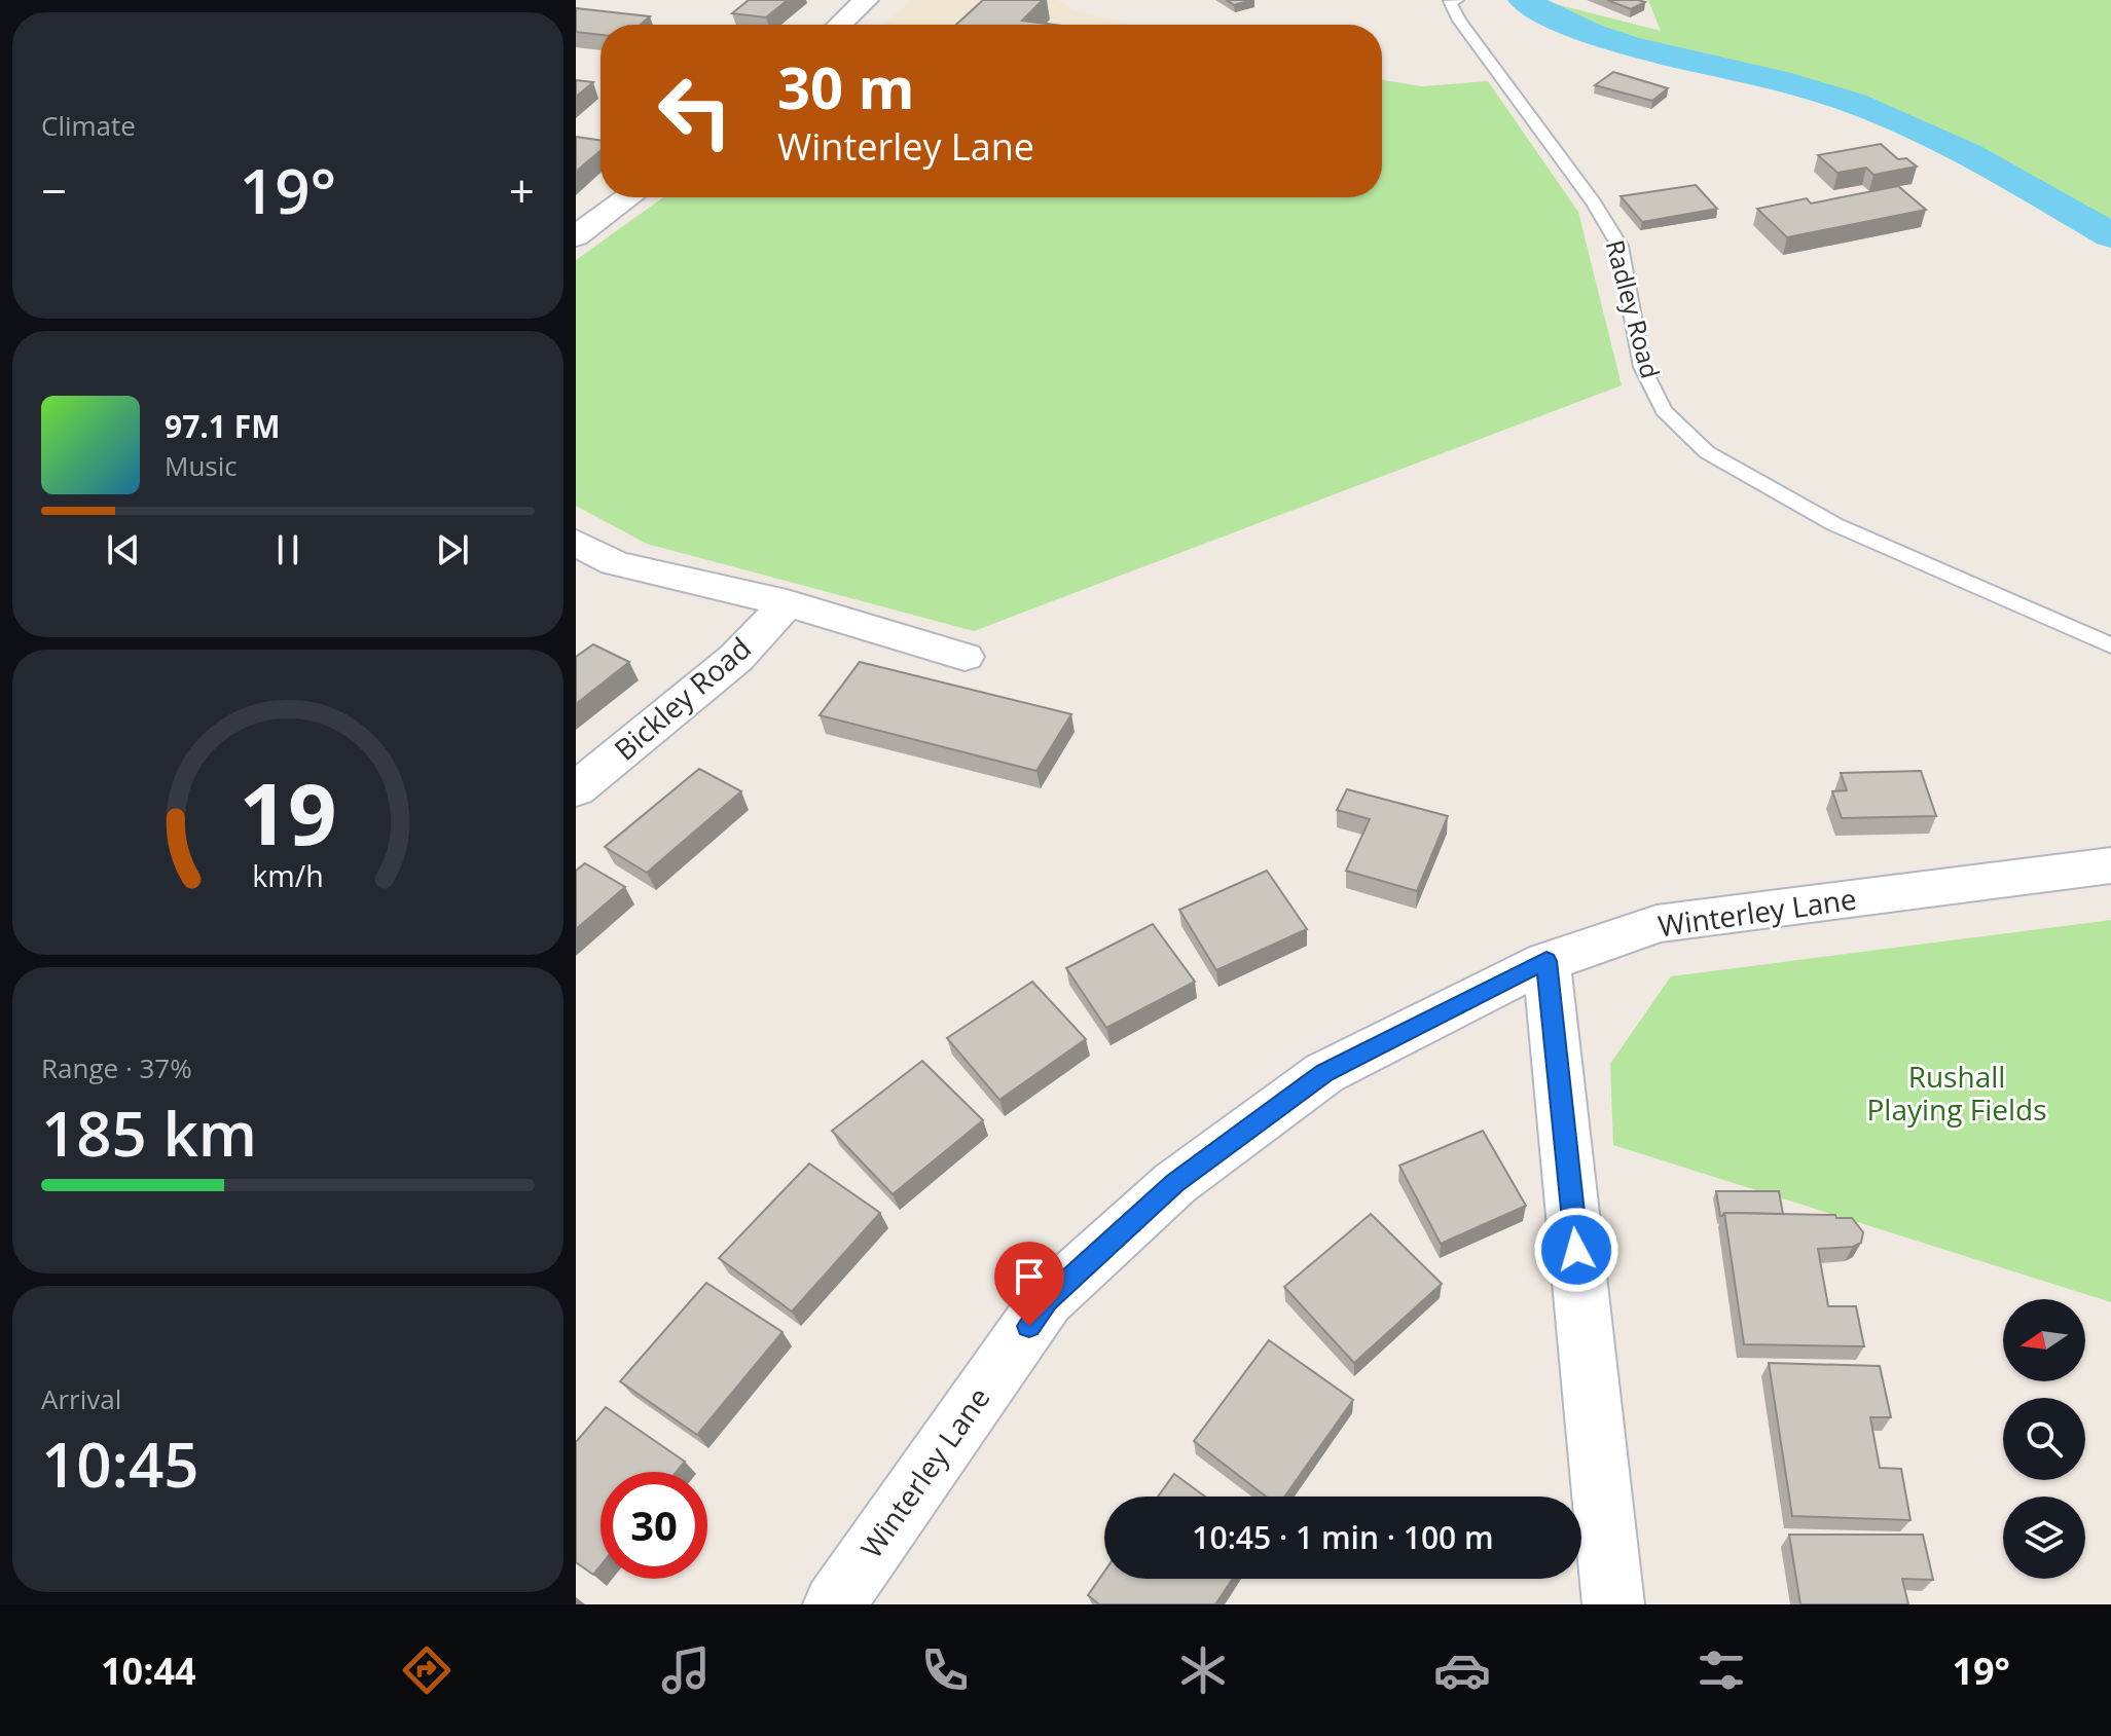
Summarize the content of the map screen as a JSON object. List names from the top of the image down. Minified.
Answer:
{"streets":{"street":["Bickley Road","Winterley Lane"],"lane":["Radley Road"]},"parks":["Rushall Playing Fields"],"north":"left","page":{"tile":["Climate",["Range · 37%","185 km"],["Arrival","10:45"]],"turn":["30 m","Winterley Lane"],"heat":["−","19°","+"],"song":["97.1 FM","Music"],"limit":"30","trip":"10:45 · 1 min · 100 m","tabs":["10:44","19°"],"gauge":["19","km/h"]}}
